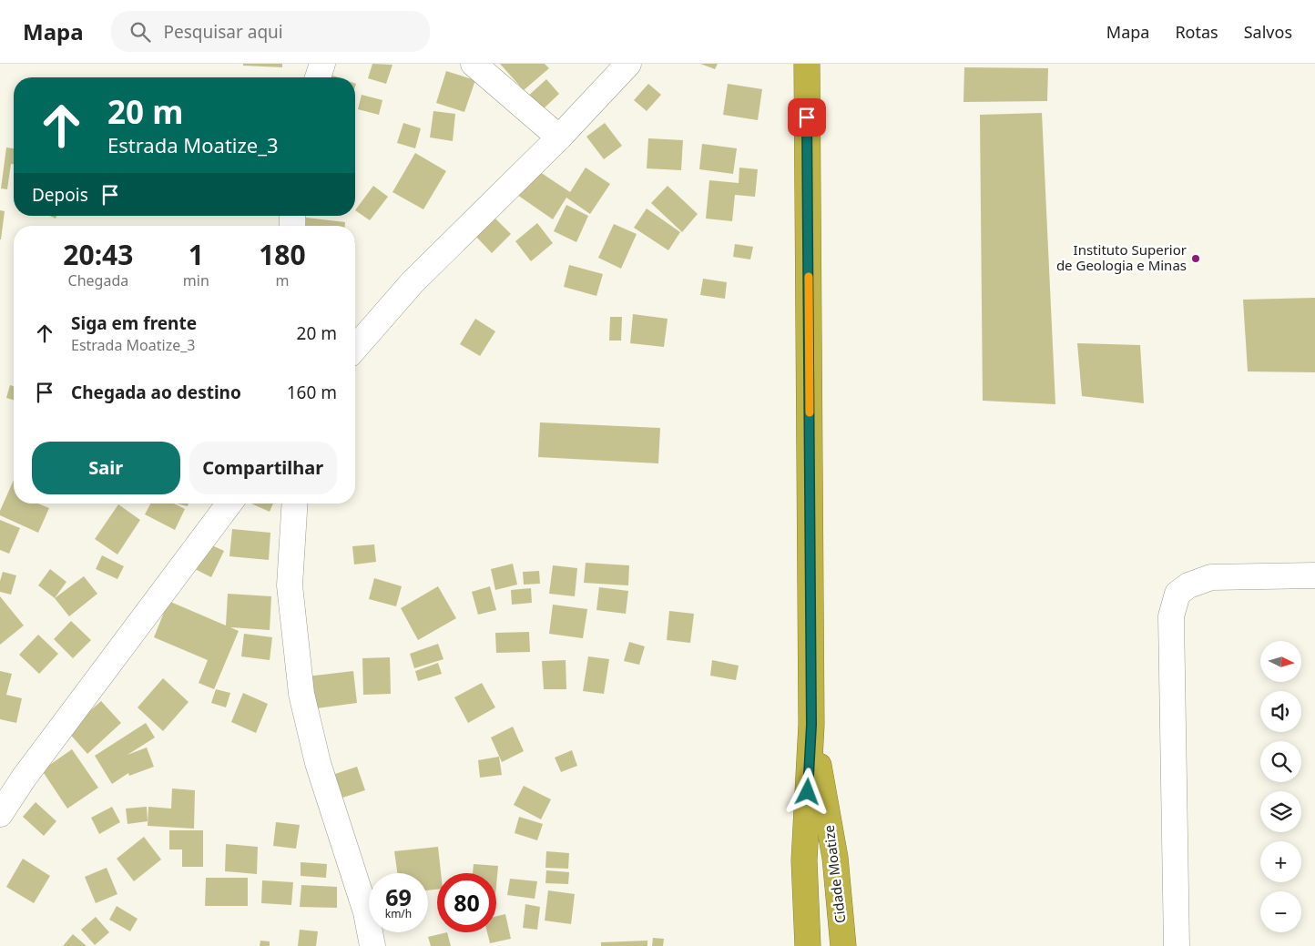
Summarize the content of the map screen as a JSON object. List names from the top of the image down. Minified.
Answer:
{"streets":{"highway":["Cidade Moatize"]},"places":["Instituto Superior de Geologia e Minas"],"north":"right","page":{"header":"Mapa","search":"Pesquisar aqui","nav":["Mapa","Rotas","Salvos"],"turn":["20 m","Estrada Moatize_3"],"then":"Depois","eta":["20:43","Chegada","1","min","180","m"],"list":[{"name":"Siga em frente","note":"Estrada Moatize_3","value":"20 m"},{"name":"Chegada ao destino","value":"160 m"}],"buttons":["Sair","Compartilhar"],"map_buttons":["+","−"],"speed":"69 km/h","limit":"80"}}
